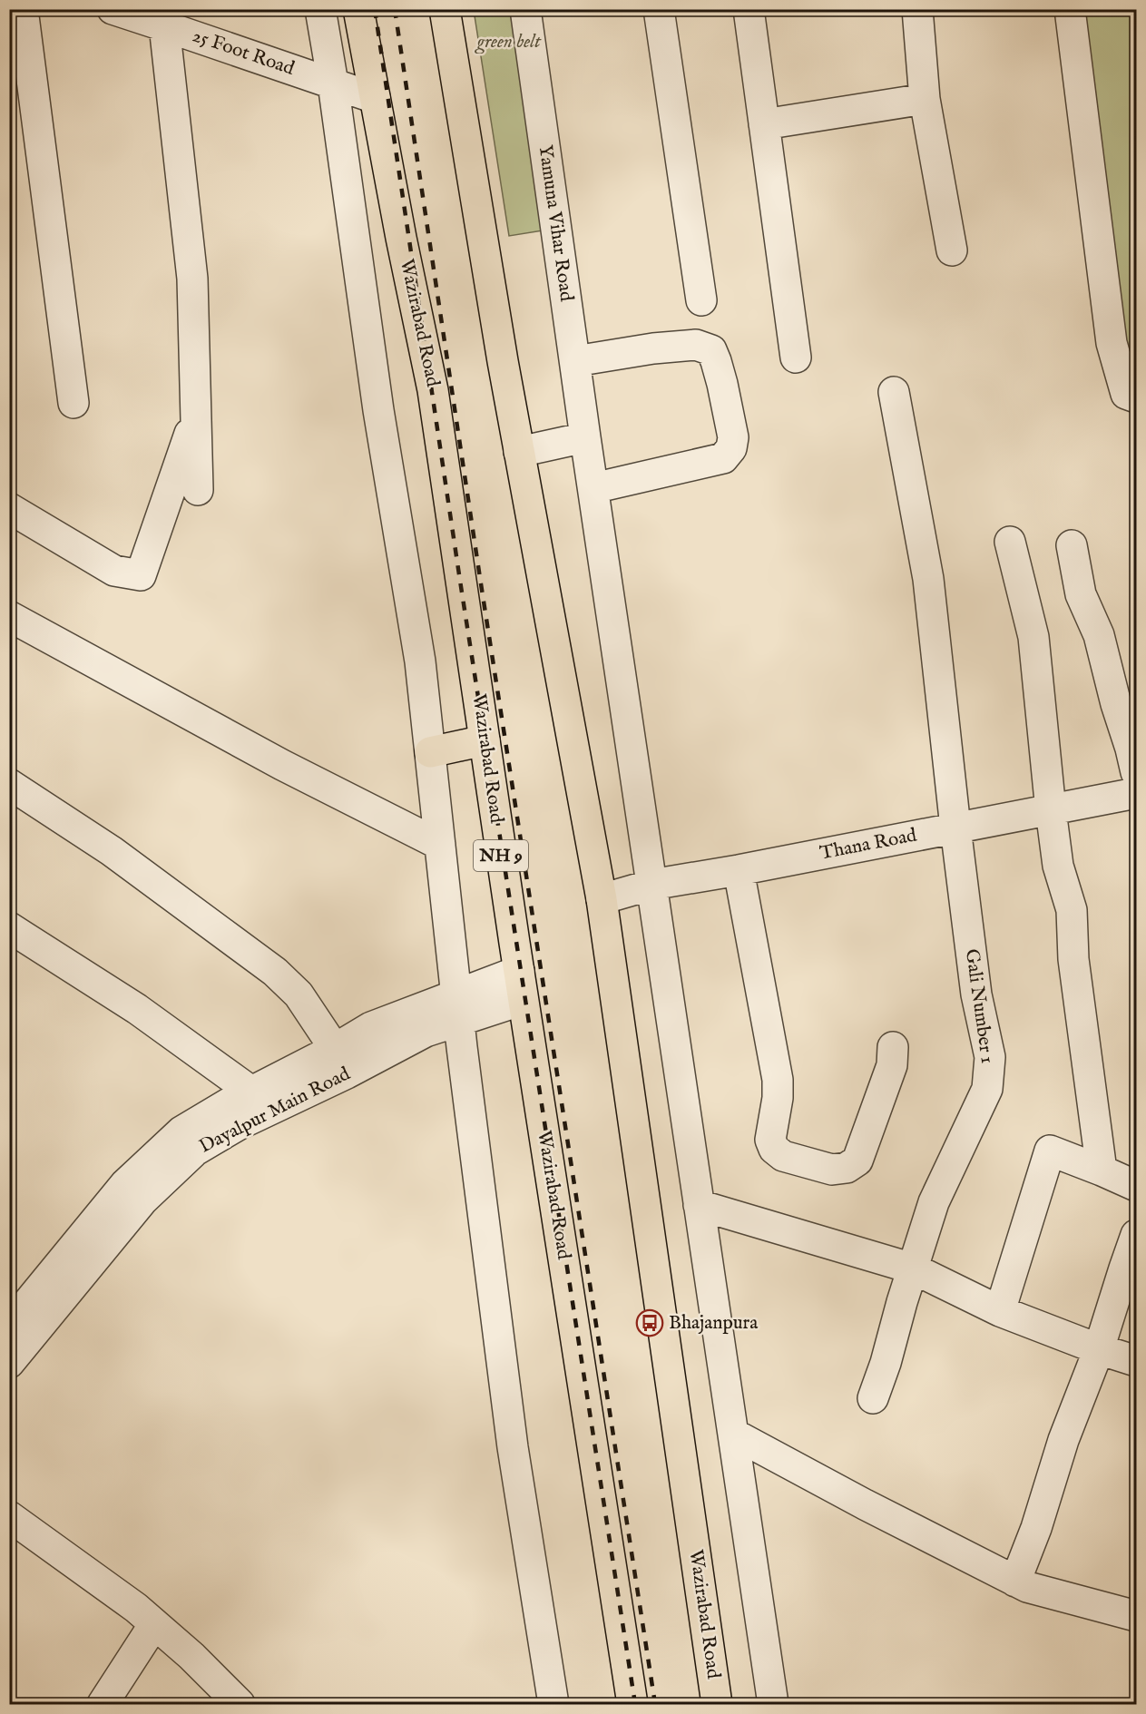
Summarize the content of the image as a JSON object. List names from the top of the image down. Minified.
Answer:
{"streets":{"main road":["Wazirabad Road","NH 9"],"street":["25 Foot Road","Yamuna Vihar Road","Thana Road","Gali Number 1","Dayalpur Main Road"]},"crossings":[["25 Foot Road","Wazirabad Road"],["Yamuna Vihar Road","Thana Road"],["Wazirabad Road","Thana Road"],["Wazirabad Road","Dayalpur Main Road"],["Thana Road","Gali Number 1"]],"parks":["green belt"],"places":{"bus stop":["Bhajanpura"]}}
